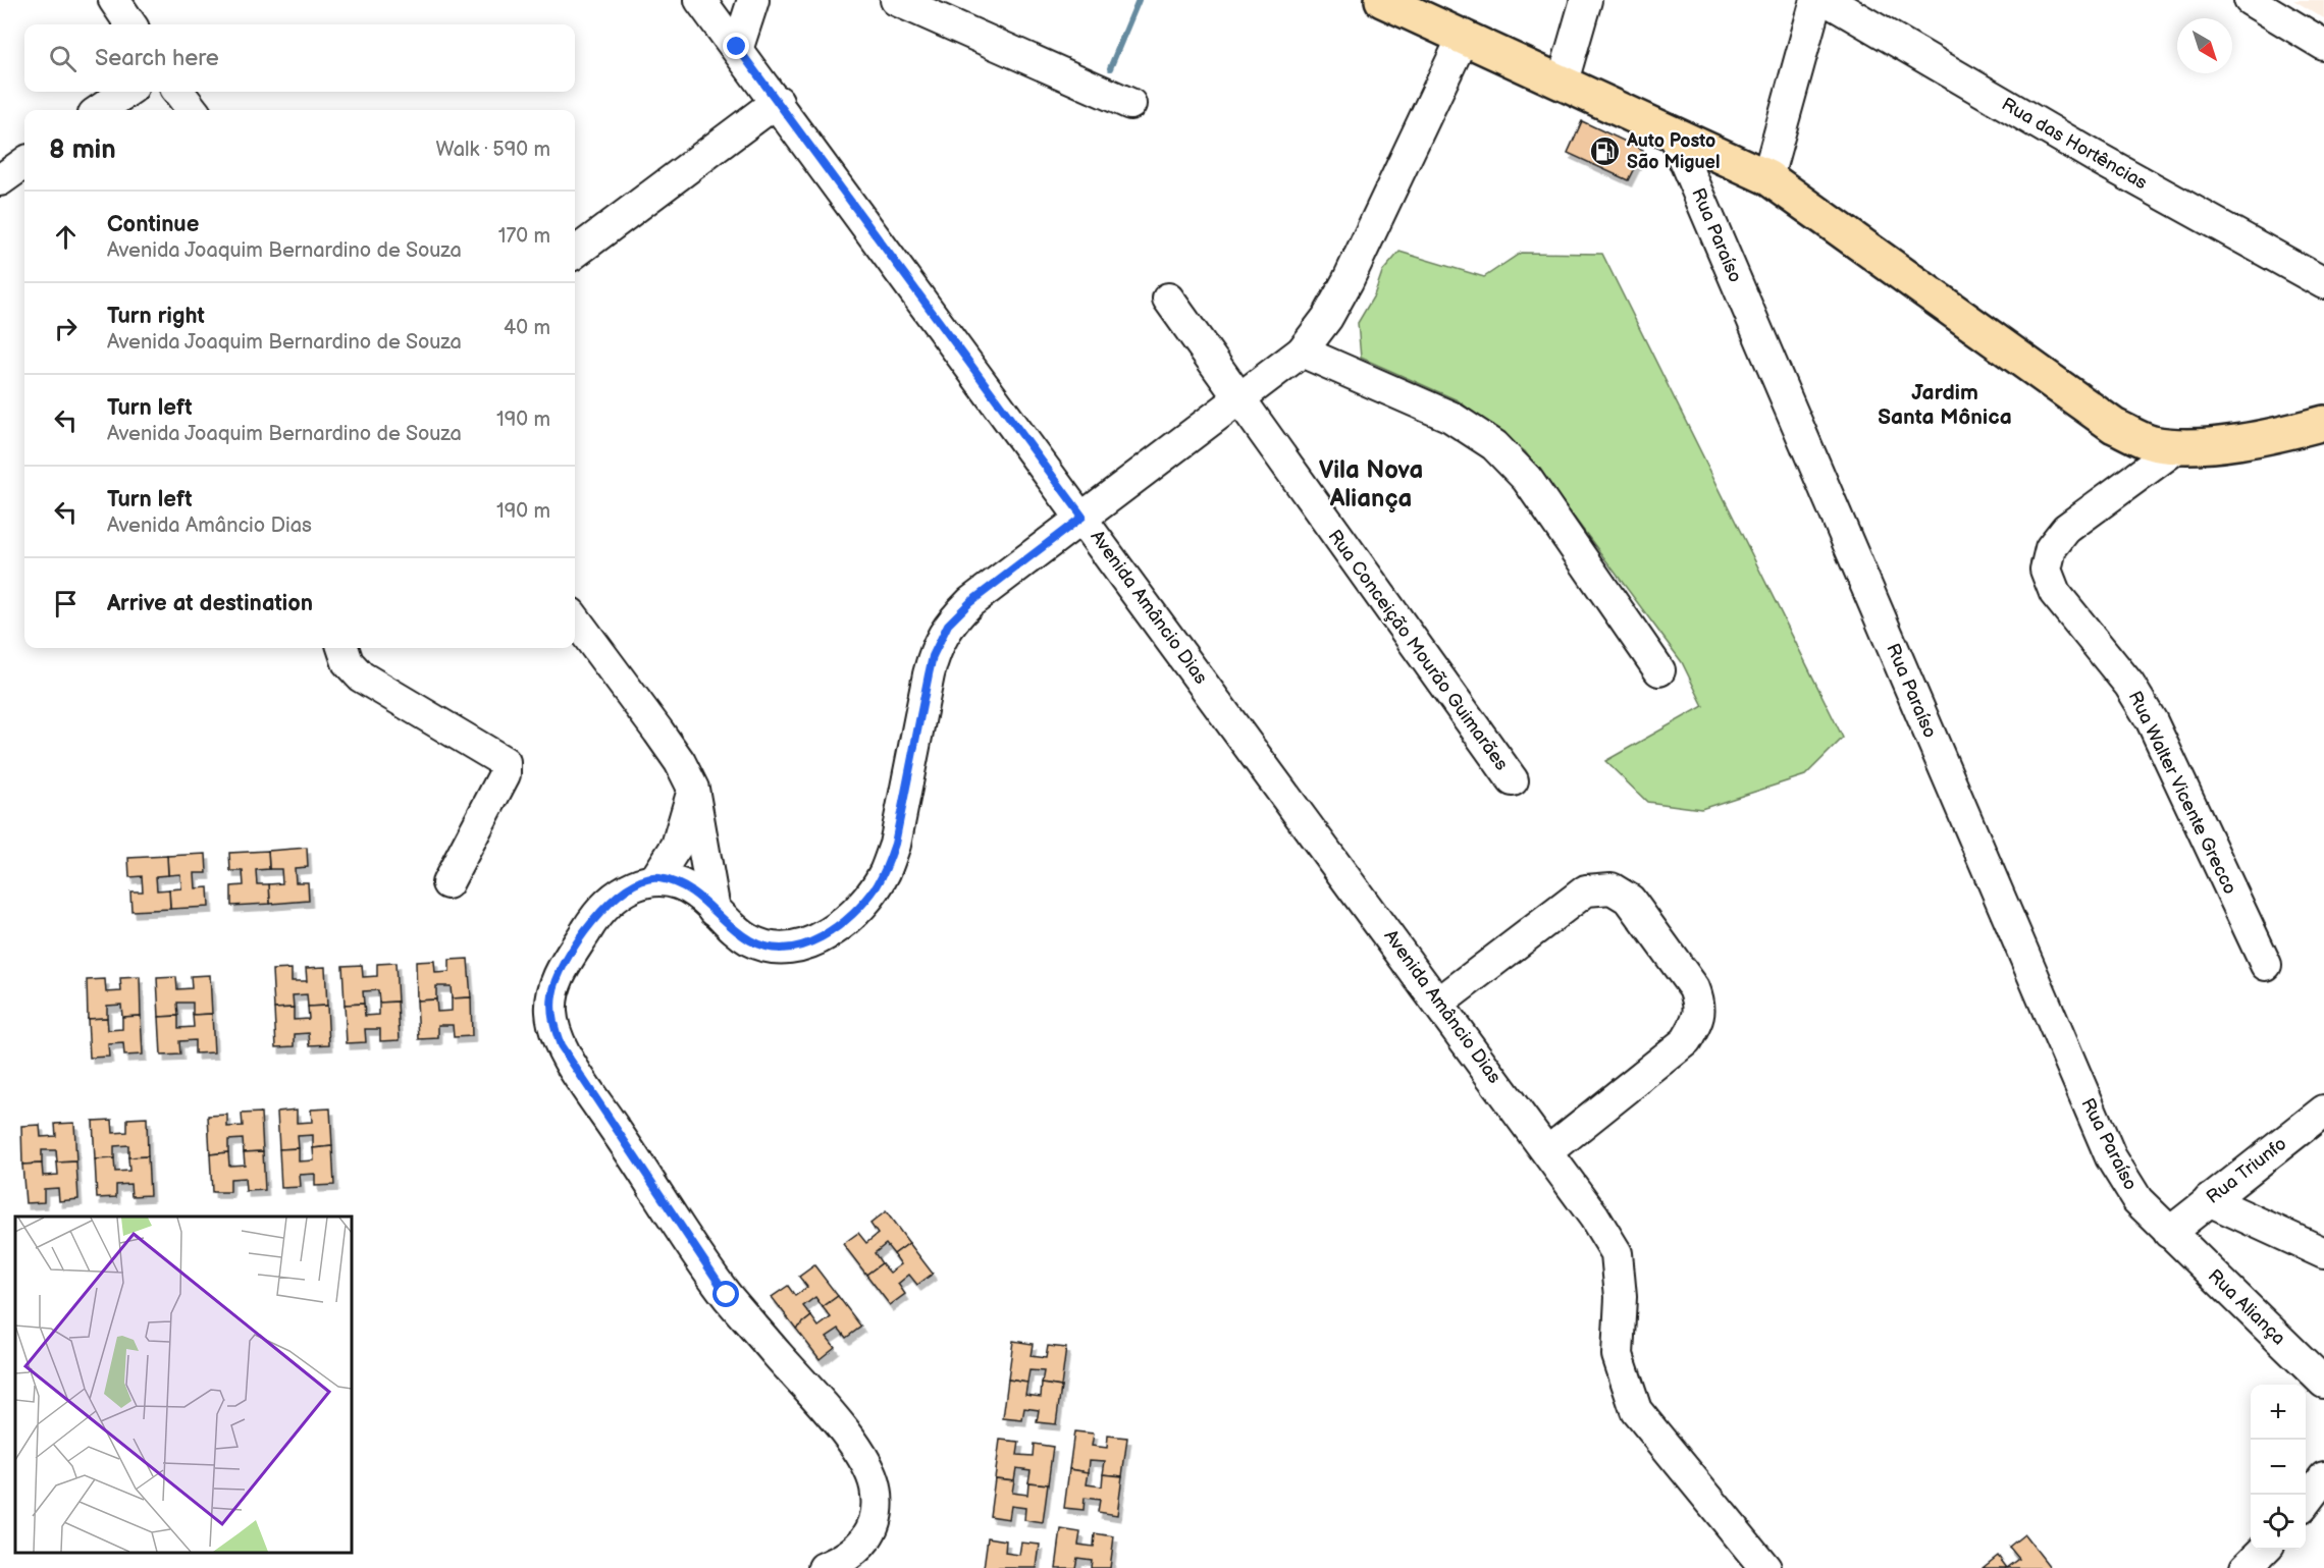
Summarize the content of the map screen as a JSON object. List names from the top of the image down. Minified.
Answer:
{"streets":{"street":["Rua das Hortências","Rua Paraíso","Avenida Amâncio Dias","Rua Conceição Mourão Guimarães","Rua Walter Vicente Grecco","Rua Triunfo","Rua Aliança"]},"crossings":[["Rua Paraíso","Rua Triunfo"],["Rua Paraíso","Rua Aliança"],["Rua Triunfo","Rua Aliança"]],"districts":["Jardim Santa Mônica","Vila Nova Aliança"],"places":{"fuel station":["Auto Posto São Miguel"]},"north":"bottom right","page":{"search":"Search here","heading":["8 min","Walk · 590 m"],"list":[["Continue","Avenida Joaquim Bernardino de Souza","170 m"],["Turn right","Avenida Joaquim Bernardino de Souza","40 m"],["Turn left","Avenida Joaquim Bernardino de Souza","190 m"],["Turn left","Avenida Amâncio Dias","190 m"],"Arrive at destination"],"map_buttons":["+","−"]}}
